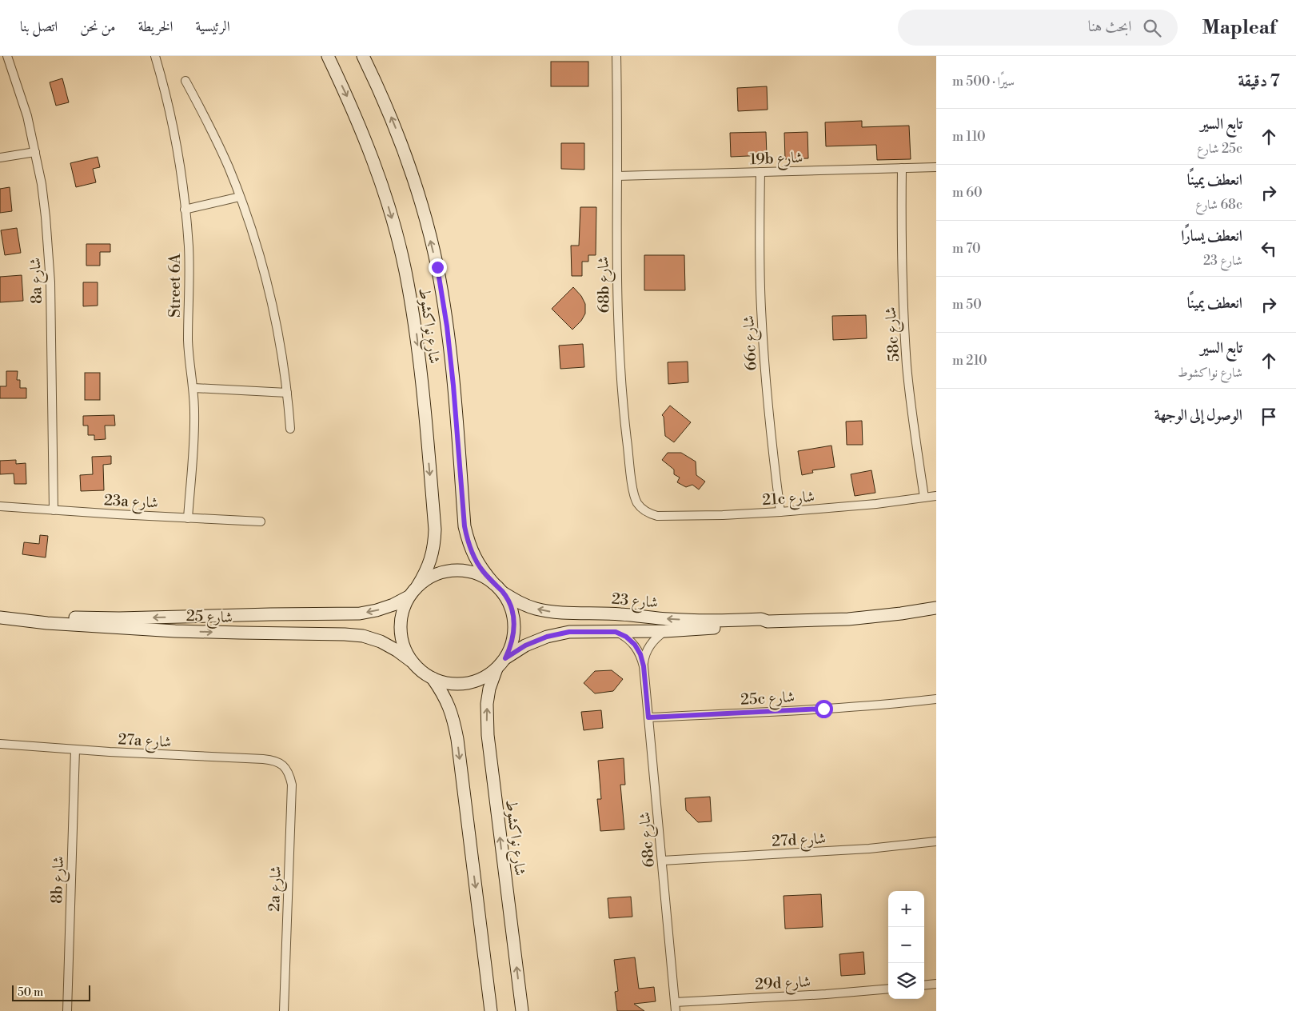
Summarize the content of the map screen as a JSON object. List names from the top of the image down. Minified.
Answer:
{"streets":{"street":["19b شارع","8a شارع","68b شارع","Street 6A","شارع نواكشوط","58c شارع","66c شارع","21c شارع","23a شارع","شارع 23","شارع 25","25c شارع","27a شارع","27d شارع","68c شارع","8b شارع","2a شارع","29d شارع"]},"crossings":[["19b شارع","68b شارع"],["19b شارع","58c شارع"],["19b شارع","66c شارع"],["8a شارع","23a شارع"],["68b شارع","21c شارع"],["Street 6A","23a شارع"],["شارع نواكشوط","شارع 23"],["شارع نواكشوط","شارع 25"],["58c شارع","21c شارع"],["66c شارع","21c شارع"],["شارع 23","شارع 25"],["شارع 23","68c شارع"],["25c شارع","68c شارع"],["27a شارع","8b شارع"],["27a شارع","2a شارع"],["27d شارع","68c شارع"],["68c شارع","29d شارع"]],"scale_bar":"50 m","page":{"header":"Mapleaf","search":"ابحث هنا","nav":["الرئيسية","الخريطة","من نحن","اتصل بنا"],"heading":["7 دقيقة","سيرًا · 500 m"],"list":[["تابع السير","25c شارع","110 m"],["انعطف يمينًا","68c شارع","60 m"],["انعطف يسارًا","شارع 23","70 m"],["انعطف يمينًا","50 m"],["تابع السير","شارع نواكشوط","210 m"],"الوصول إلى الوجهة"],"map_buttons":["+","−"],"scale":"50 m"}}
